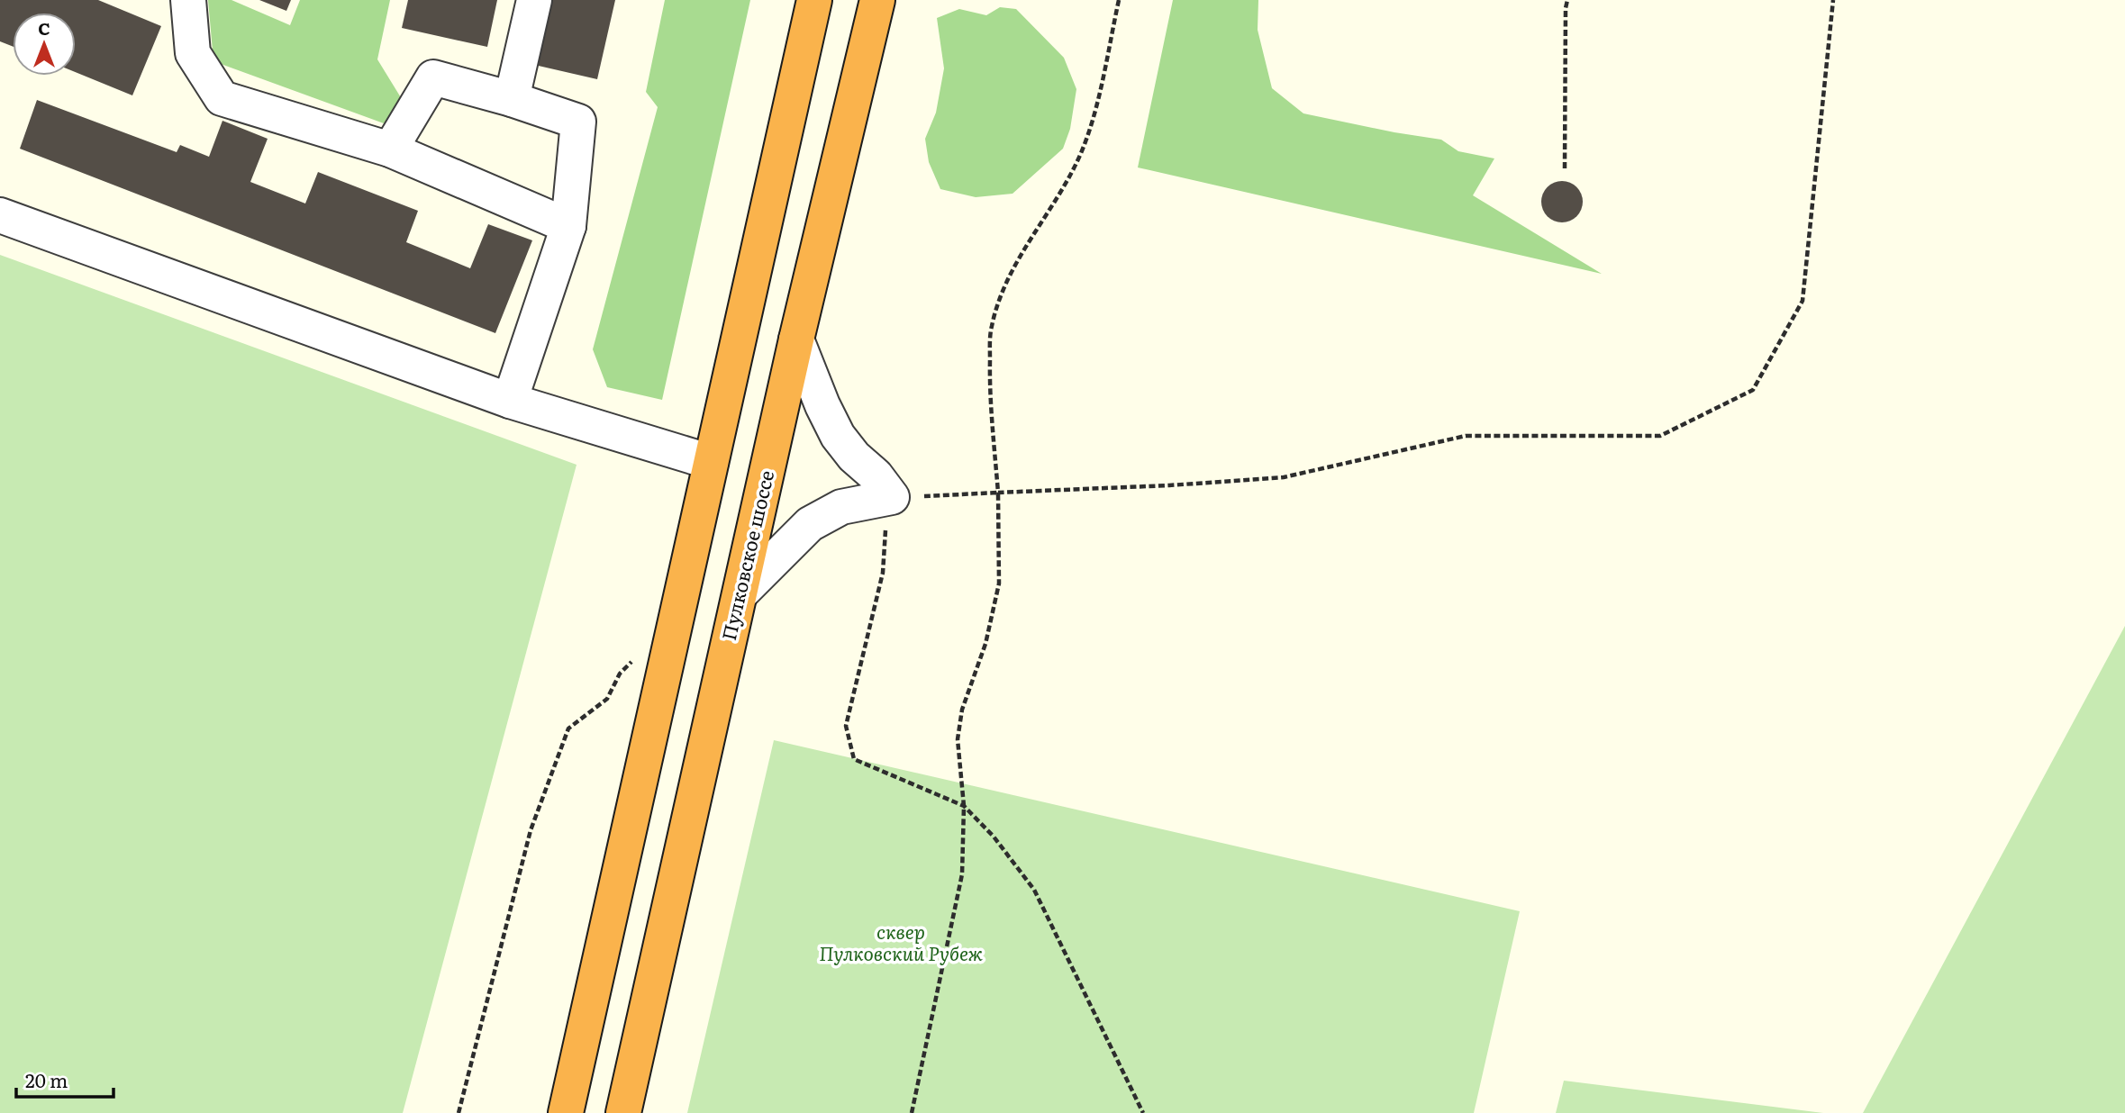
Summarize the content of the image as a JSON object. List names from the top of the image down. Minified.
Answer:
{"streets":{"highway":["Пулковское шоссе"]},"parks":["сквер Пулковский Рубеж"],"scale_bar":"20 m","north":"top"}
